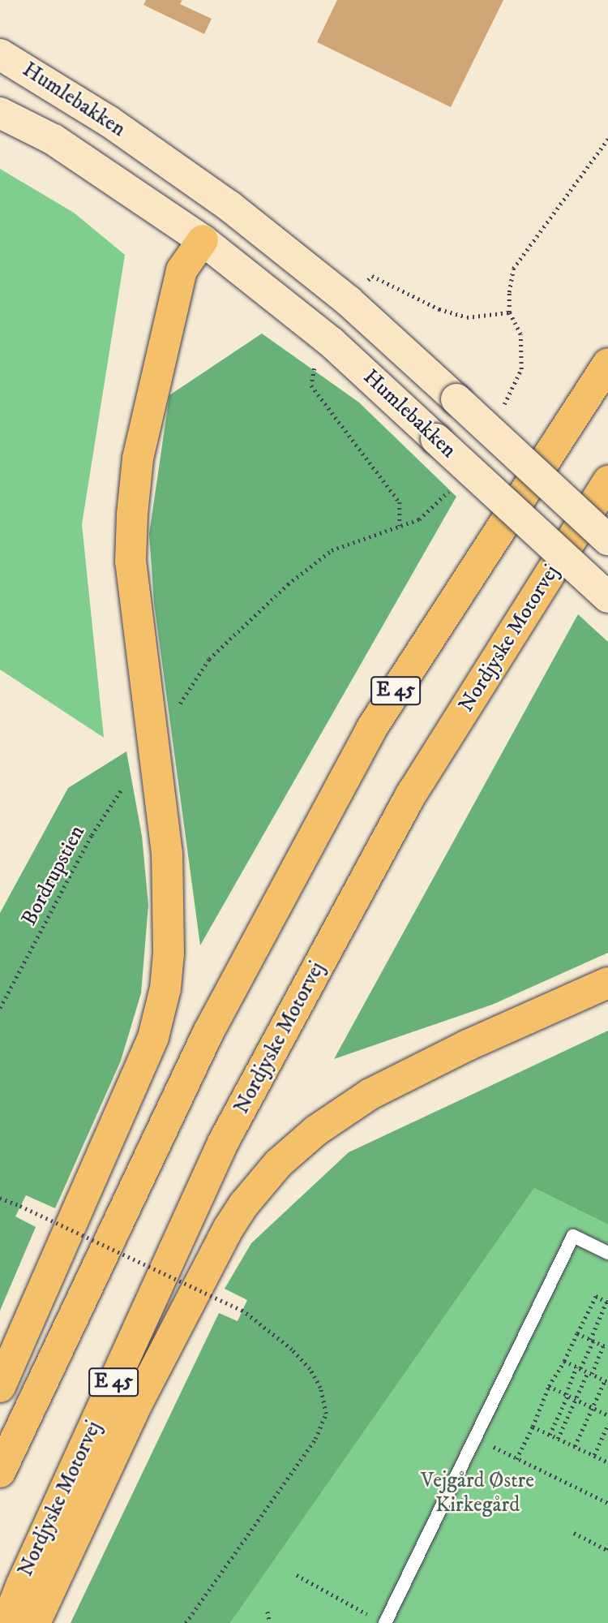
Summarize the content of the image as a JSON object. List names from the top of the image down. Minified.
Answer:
{"streets":{"highway":["Nordjyske Motorvej","E 45"],"street":["Humlebakken"],"path":["Bordrupstien"]},"parks":["Vejgård Østre Kirkegård"]}
